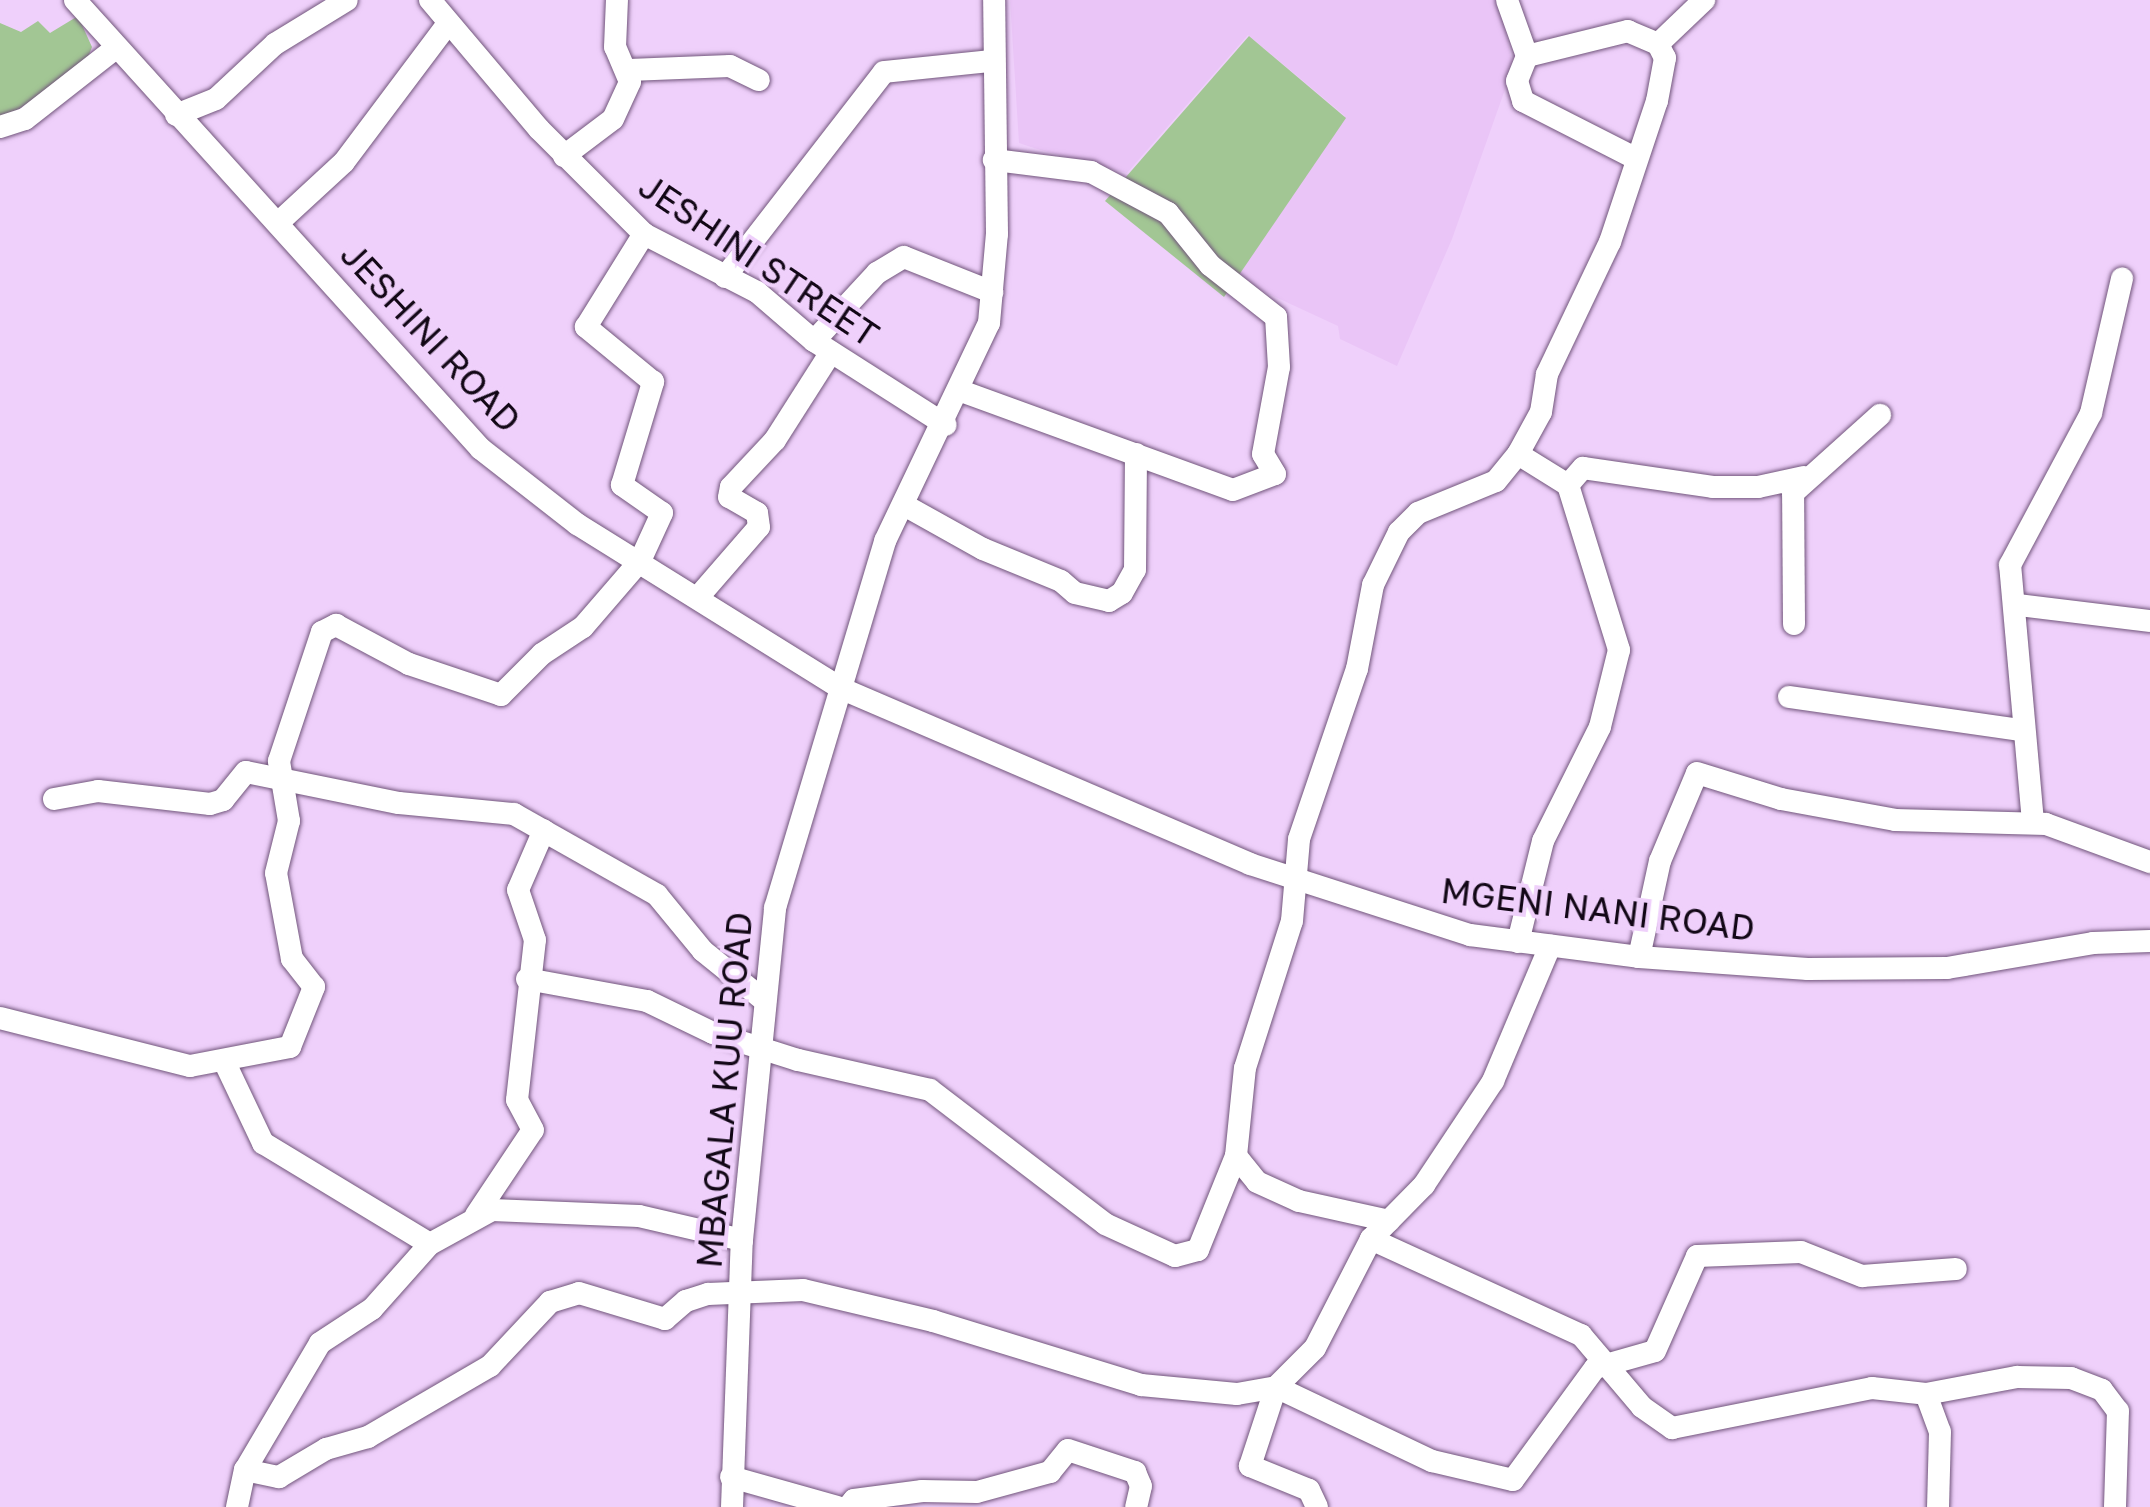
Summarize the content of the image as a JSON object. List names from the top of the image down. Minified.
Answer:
{"streets":{"street":["JESHINI STREET","JESHINI ROAD","MGENI NANI ROAD","MBAGALA KUU ROAD"]},"crossings":[["JESHINI STREET","MBAGALA KUU ROAD"],["JESHINI ROAD","MGENI NANI ROAD"],["JESHINI ROAD","MBAGALA KUU ROAD"],["MGENI NANI ROAD","MBAGALA KUU ROAD"]]}
